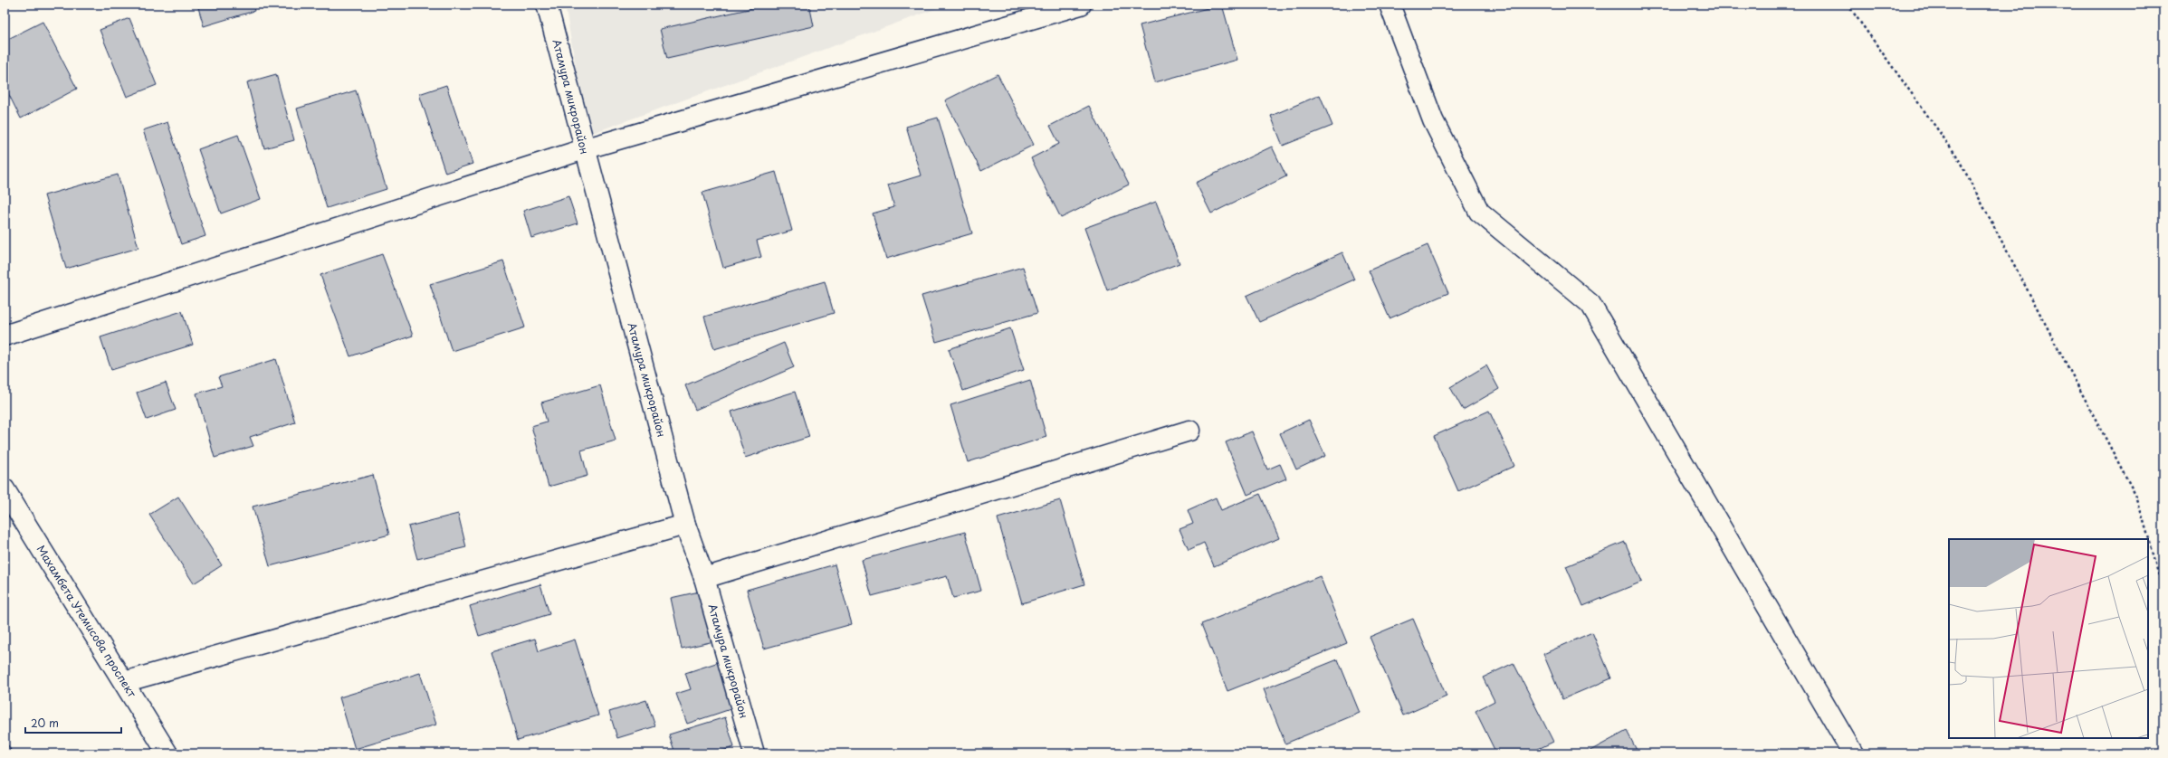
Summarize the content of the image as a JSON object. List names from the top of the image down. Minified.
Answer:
{"streets":{"street":["Атамура микрорайон","Махамбета Утемисова проспект"]},"scale_bar":"20 m"}
